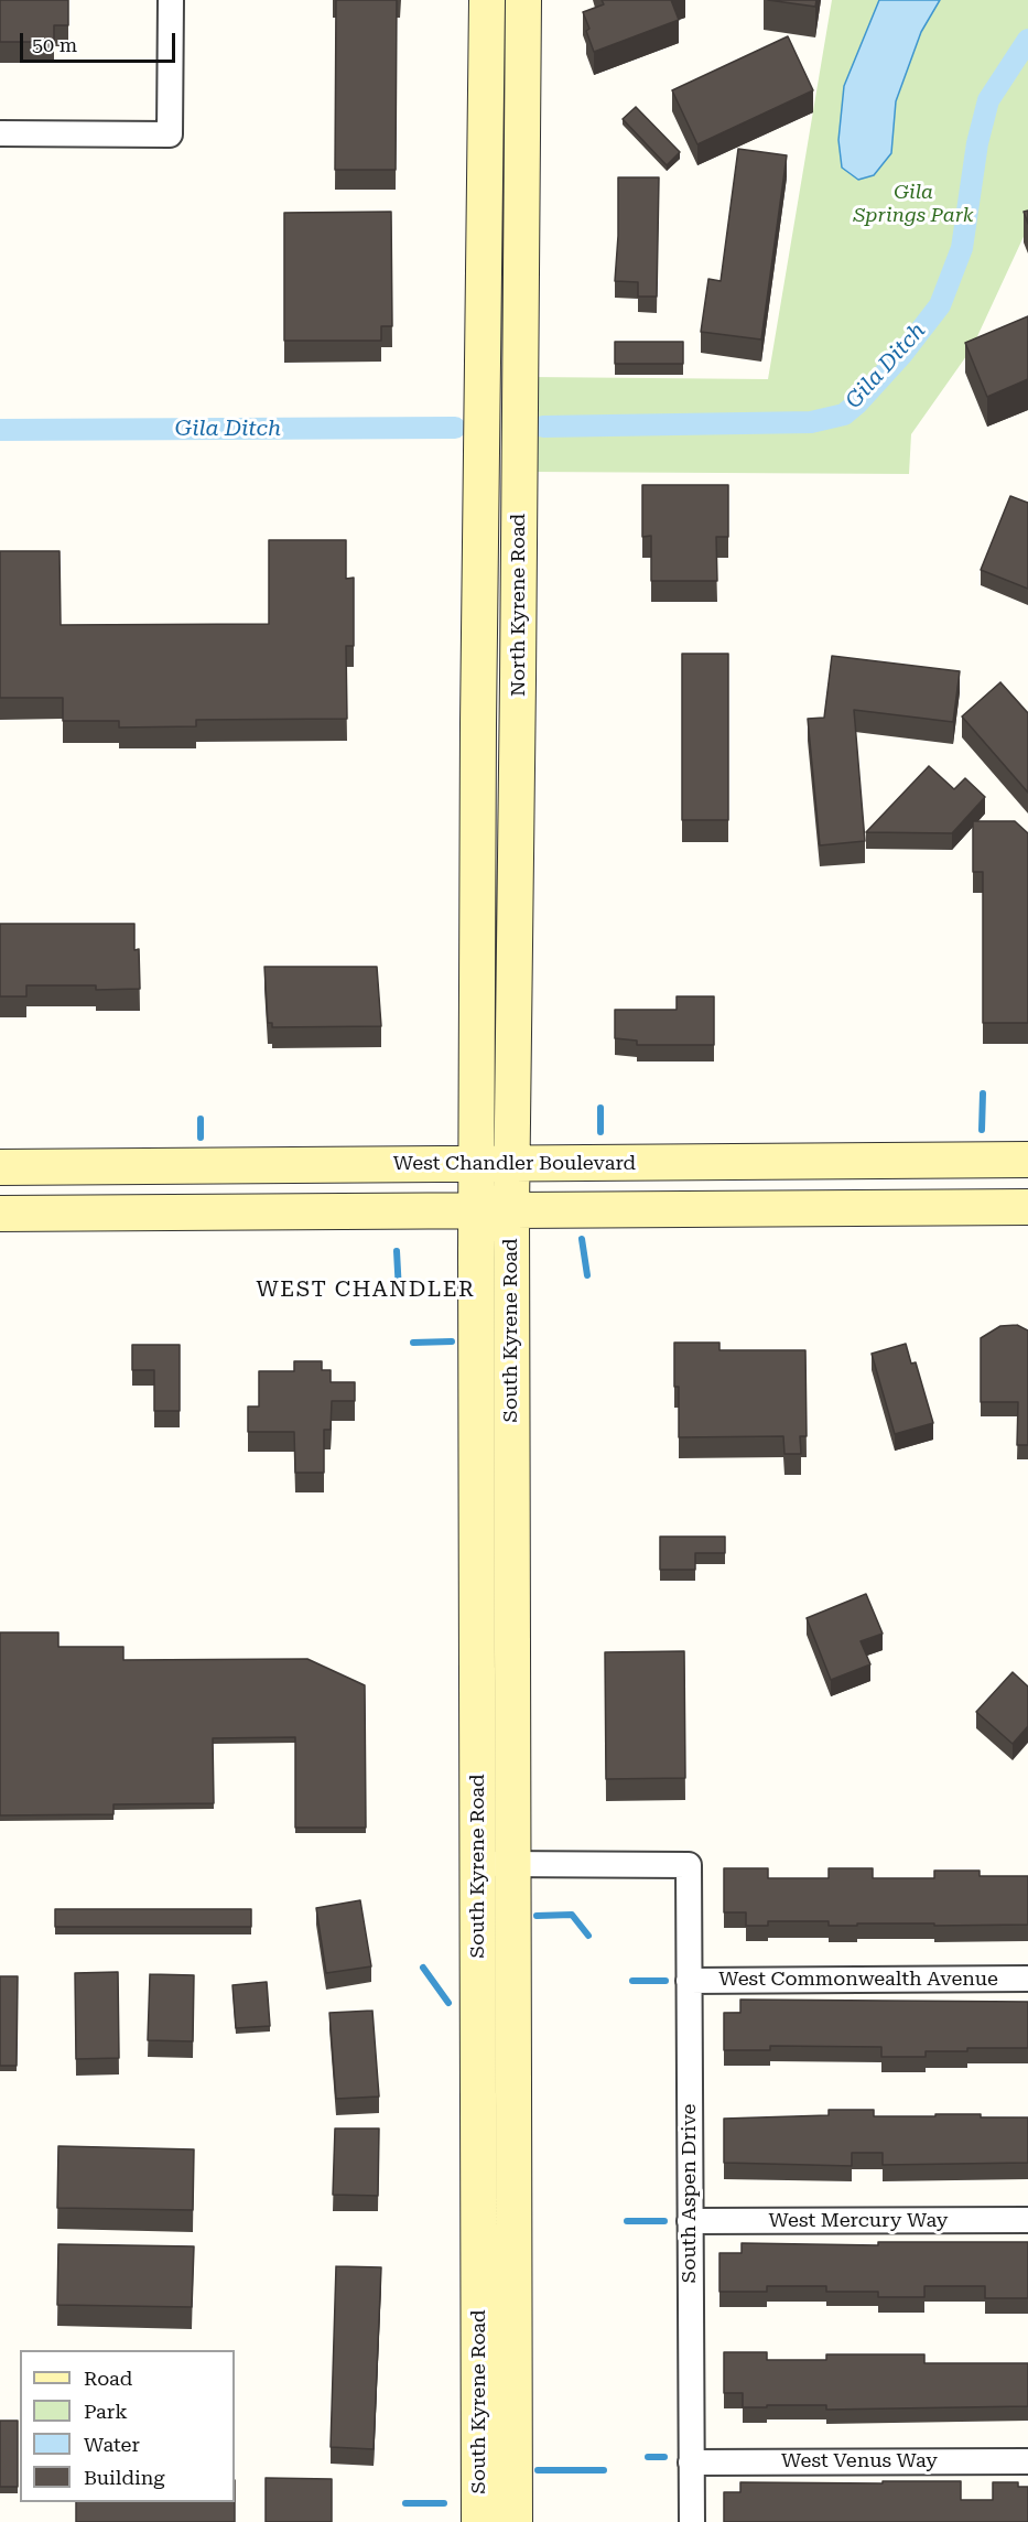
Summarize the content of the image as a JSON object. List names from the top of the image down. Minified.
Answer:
{"streets":{"main road":["North Kyrene Road","West Chandler Boulevard","South Kyrene Road"],"street":["West Commonwealth Avenue","South Aspen Drive","West Mercury Way","West Venus Way"]},"crossings":[["North Kyrene Road","West Chandler Boulevard"],["North Kyrene Road","South Kyrene Road"],["South Kyrene Road","South Aspen Drive"],["West Commonwealth Avenue","South Aspen Drive"],["South Aspen Drive","West Mercury Way"],["South Aspen Drive","West Venus Way"]],"districts":["WEST CHANDLER"],"water":["Gila Ditch"],"parks":["Gila Springs Park"],"legend":["Road","Park","Water","Building"],"scale_bar":"50 m"}
